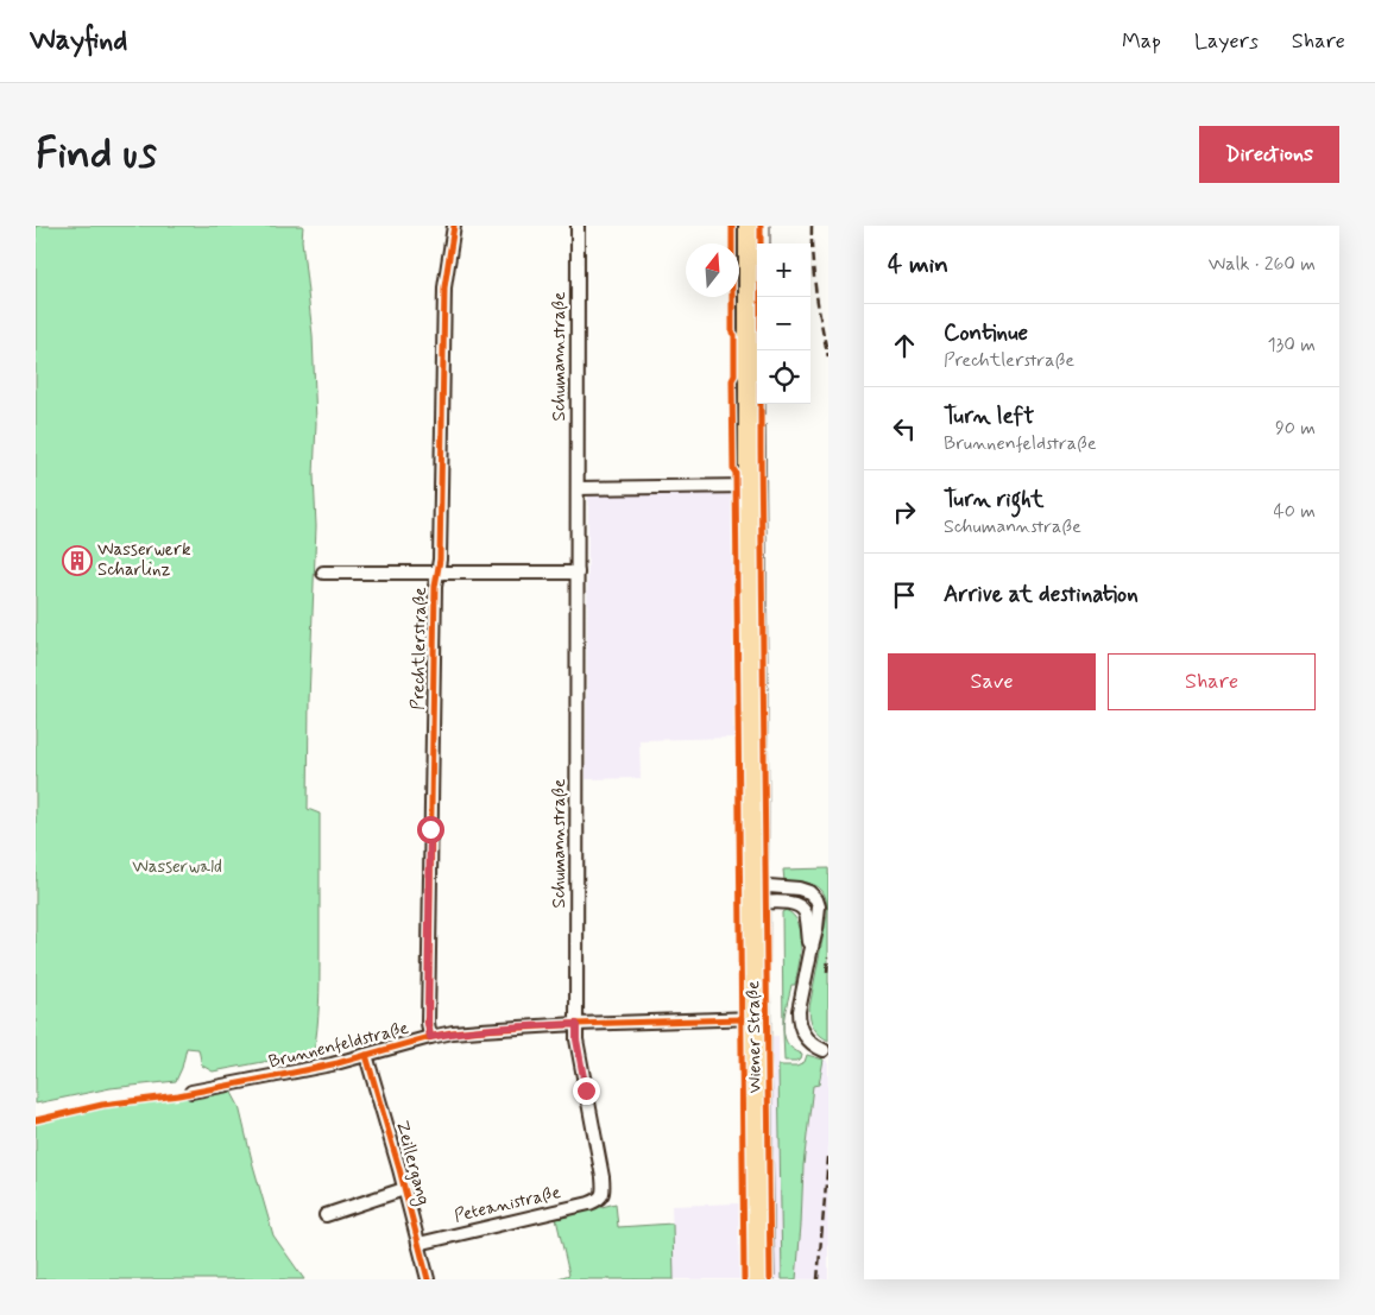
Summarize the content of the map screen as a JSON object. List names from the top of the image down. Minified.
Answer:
{"streets":{"main road":["Wiener Straße"],"street":["Schumannstraße","Prechtlerstraße","Brunnenfeldstraße","Zeillergang","Peteanistraße"]},"crossings":[["Schumannstraße","Brunnenfeldstraße"],["Schumannstraße","Peteanistraße"],["Prechtlerstraße","Brunnenfeldstraße"],["Wiener Straße","Brunnenfeldstraße"],["Brunnenfeldstraße","Zeillergang"],["Zeillergang","Peteanistraße"]],"parks":["Wasserwald"],"places":{"building":["Wasserwerk Scharlinz"]},"north":"top","page":{"header":"Wayfind","nav":["Map","Layers","Share"],"buttons":["Directions",["Save","Share"]],"title":"Find us","heading":["4 min","Walk · 260 m"],"map_buttons":["+","−"],"list":[["Continue","Prechtlerstraße","130 m"],["Turn left","Brunnenfeldstraße","90 m"],["Turn right","Schumannstraße","40 m"],"Arrive at destination"]}}
